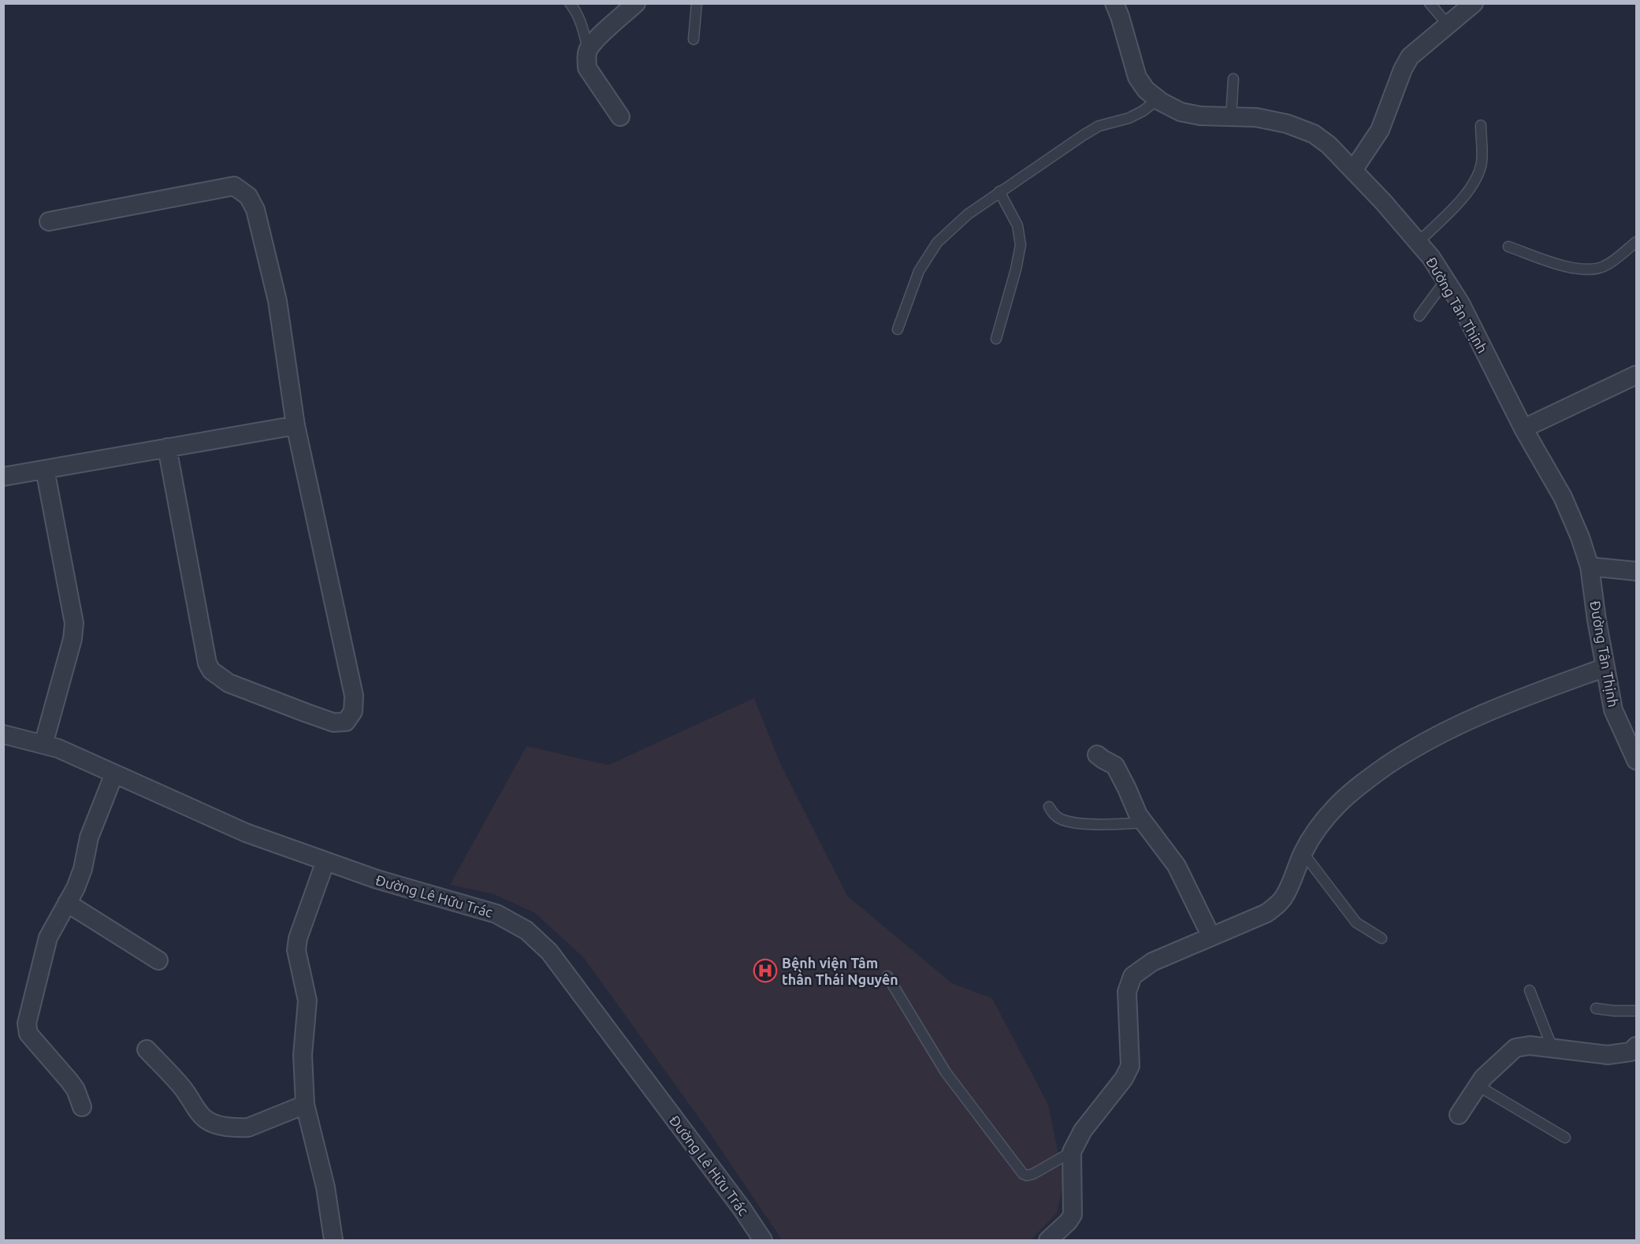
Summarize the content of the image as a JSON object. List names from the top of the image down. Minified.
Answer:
{"streets":{"street":["Đường Tân Thịnh","Đường Lê Hữu Trác"]},"places":{"hospital":["Bệnh viện Tâm thần Thái Nguyên"]}}
